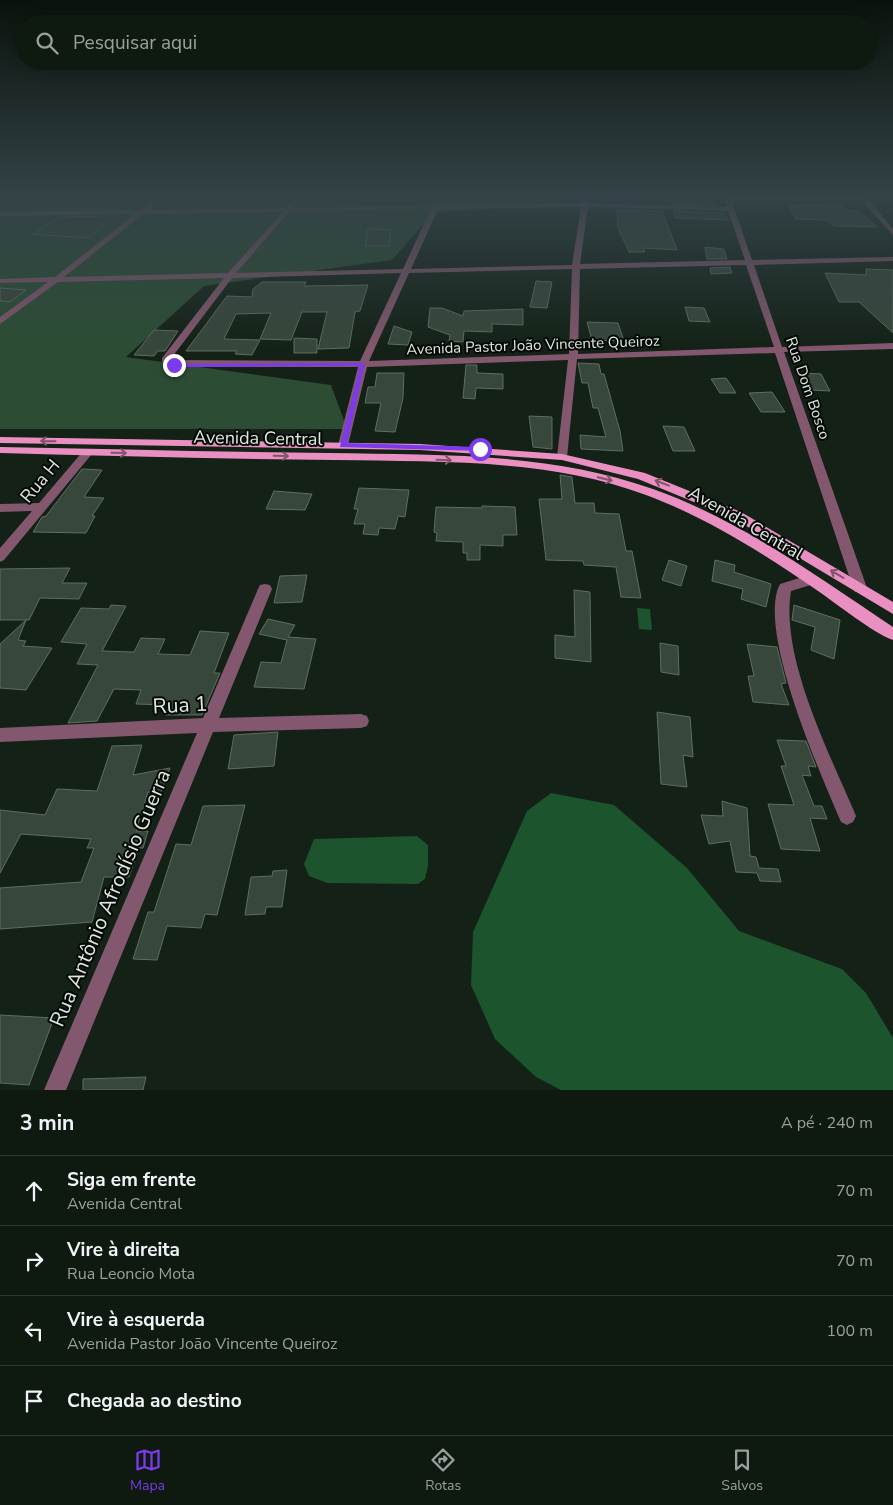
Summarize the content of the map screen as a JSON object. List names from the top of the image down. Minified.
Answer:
{"streets":{"main road":["Avenida Central"],"street":["Avenida Pastor João Vincente Queiroz","Rua Dom Bosco","Rua H","Rua 1","Rua Antônio Afrodísio Guerra"]},"crossings":[["Avenida Pastor João Vincente Queiroz","Rua Dom Bosco"],["Rua Dom Bosco","Avenida Central"],["Avenida Central","Rua H"],["Rua 1","Rua Antônio Afrodísio Guerra"]],"page":{"search":"Pesquisar aqui","heading":["3 min","A pé · 240 m"],"list":[["Siga em frente","Avenida Central","70 m"],["Vire à direita","Rua Leoncio Mota","70 m"],["Vire à esquerda","Avenida Pastor João Vincente Queiroz","100 m"],"Chegada ao destino"],"nav":["Mapa","Rotas","Salvos"]}}
